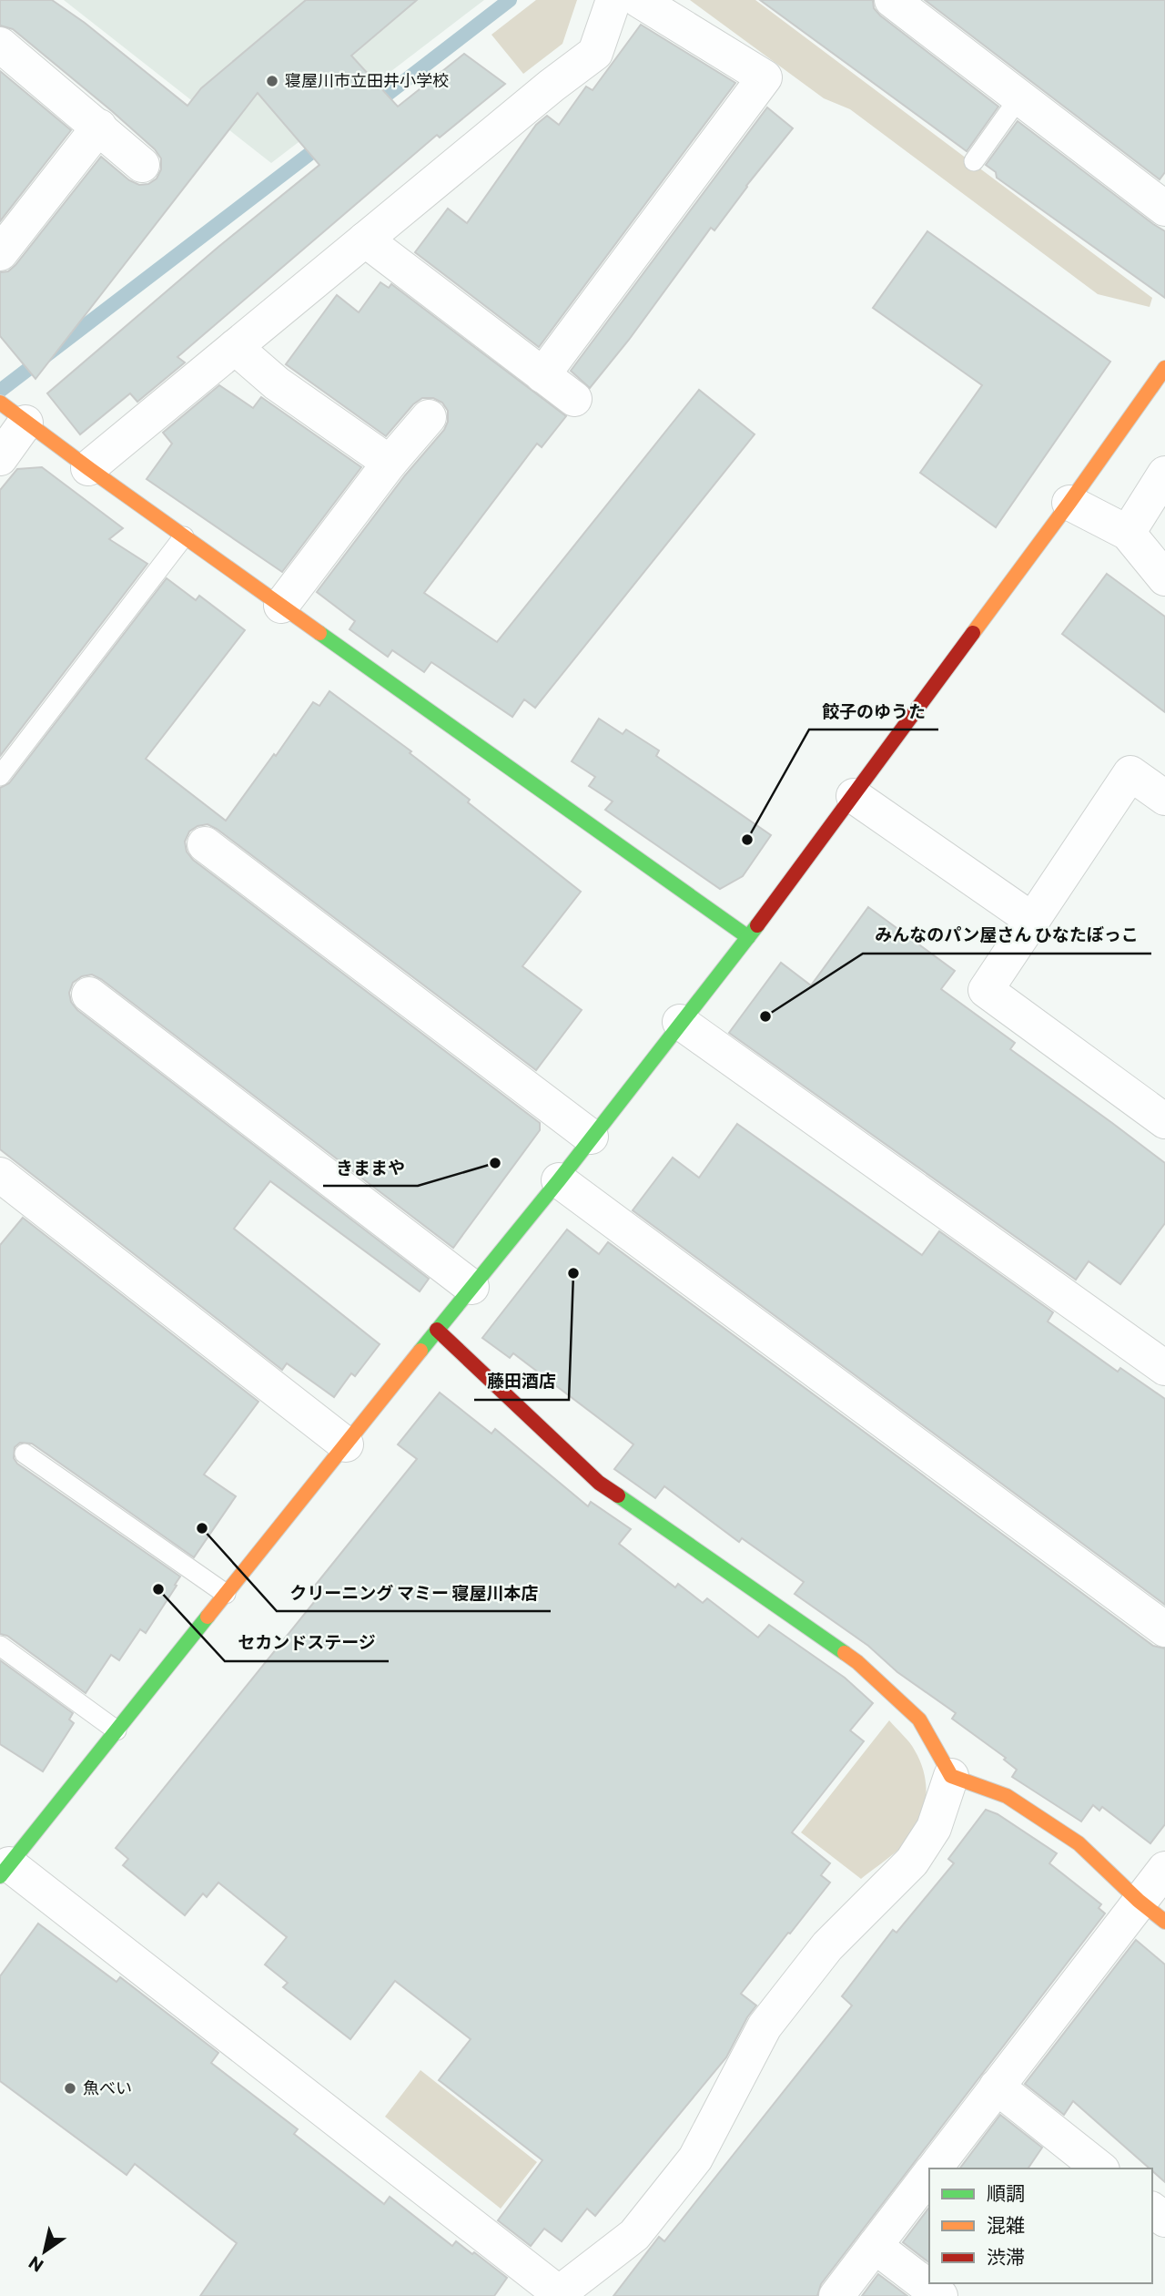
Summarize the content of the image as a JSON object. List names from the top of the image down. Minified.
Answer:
{"places":["寝屋川市立田井小学校","餃子のゆうた","みんなのパン屋さん ひなたぼっこ","きままや","藤田酒店","クリーニング マミー 寝屋川本店","セカンドステージ","魚べい"],"legend":["順調","混雑","渋滞"],"north":"bottom left"}
